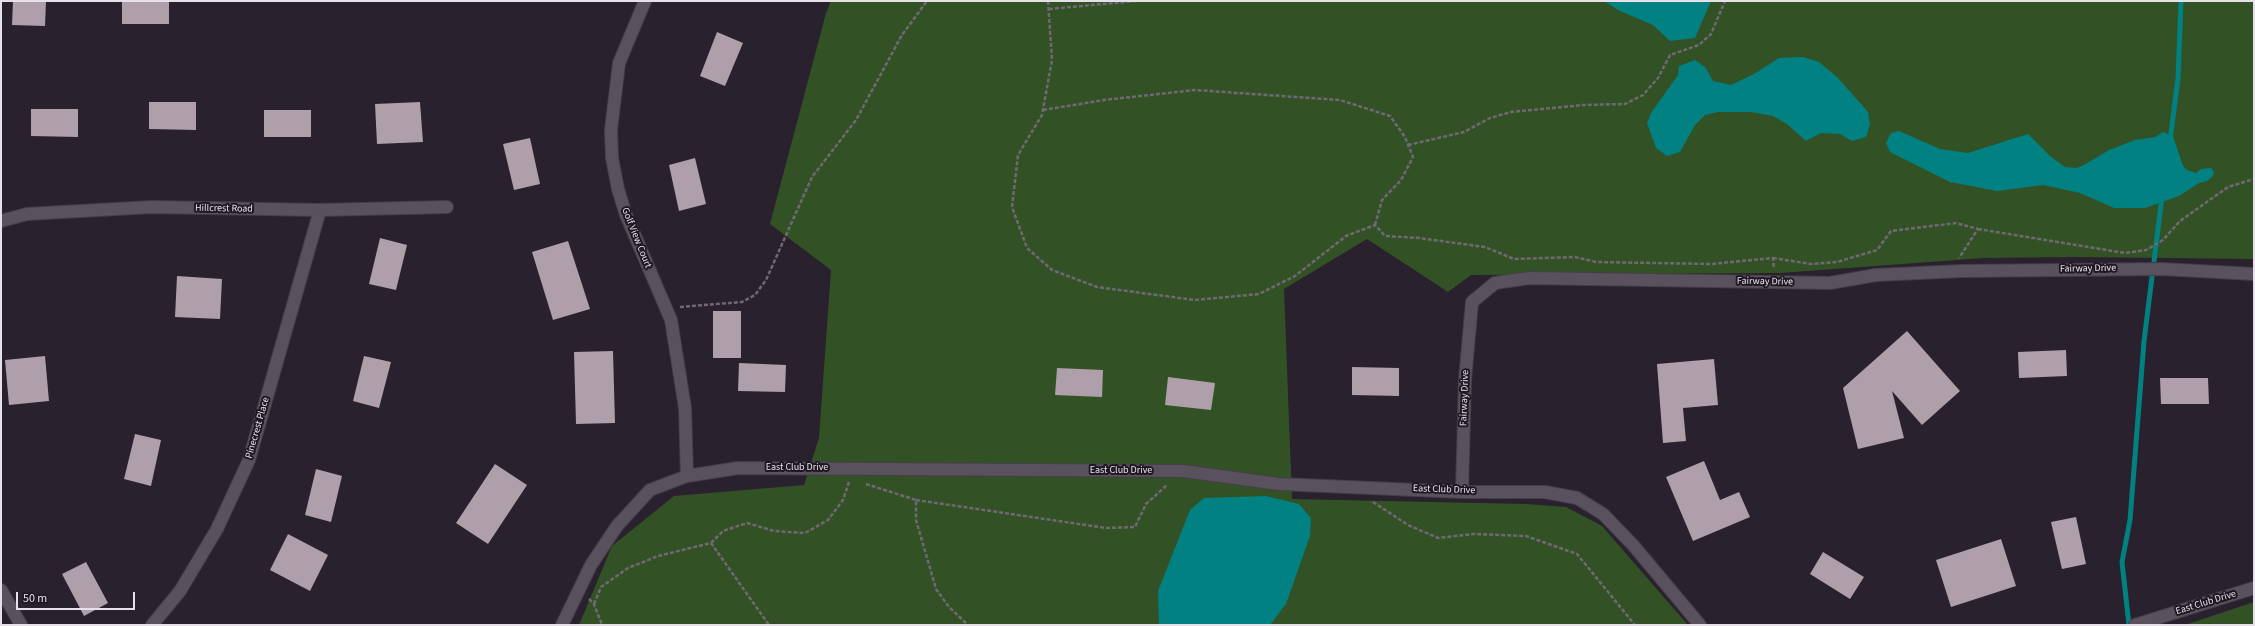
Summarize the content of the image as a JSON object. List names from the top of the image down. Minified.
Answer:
{"streets":{"street":["Hillcrest Road","Golf View Court","Fairway Drive","Pinecrest Place","East Club Drive"]},"crossings":[["Hillcrest Road","Pinecrest Place"],["Golf View Court","East Club Drive"],["Fairway Drive","East Club Drive"]],"scale_bar":"50 m"}
